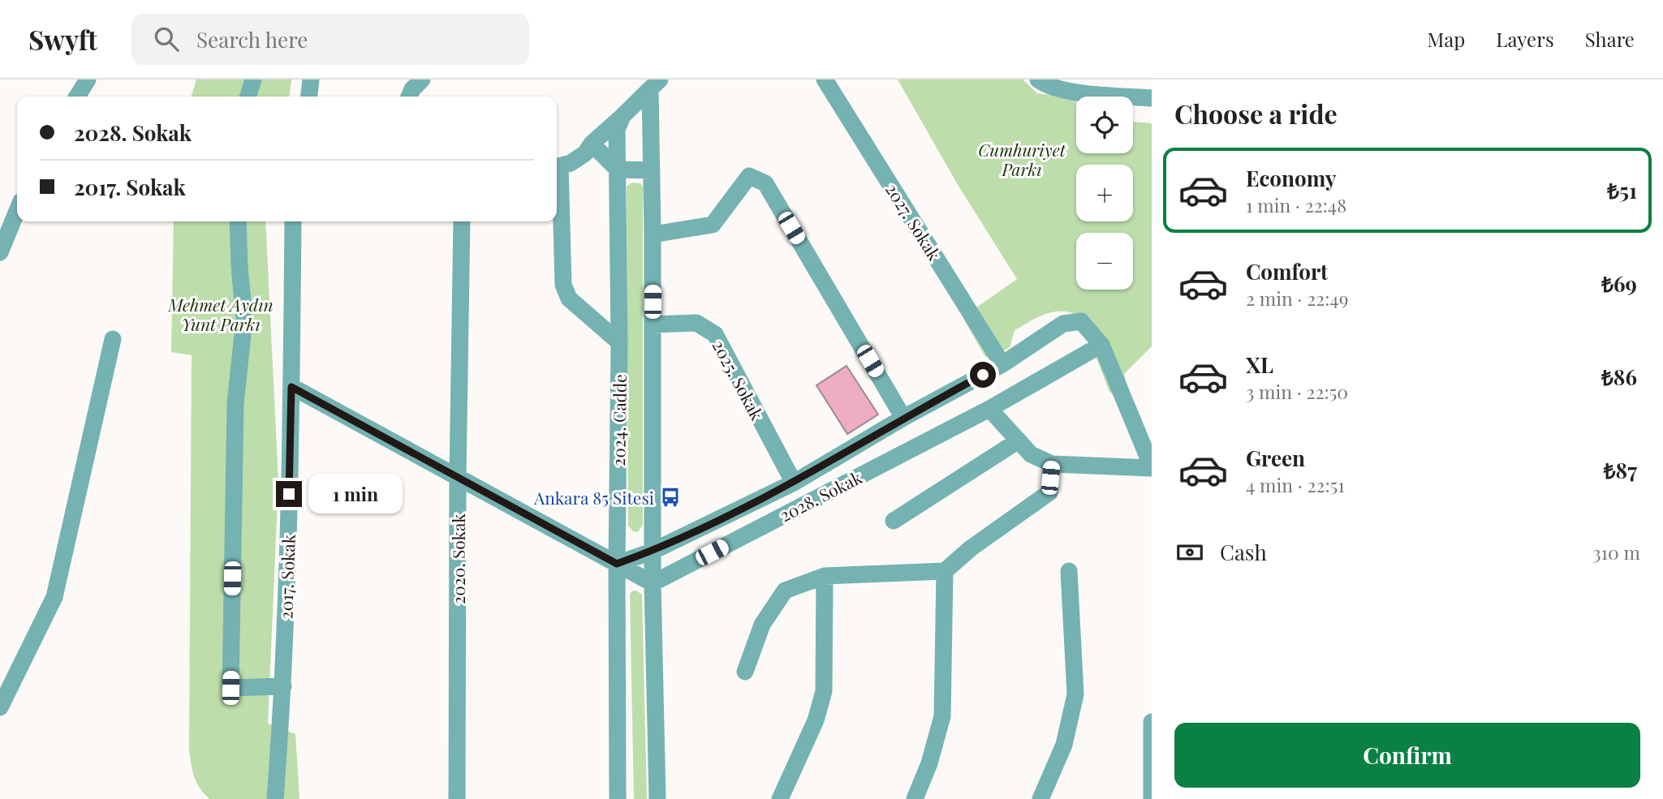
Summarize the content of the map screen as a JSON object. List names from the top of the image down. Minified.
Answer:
{"streets":{"street":["2027. Sokak","2025. Sokak","2024. Cadde","2028. Sokak","2020. Sokak","2017. Sokak"]},"crossings":[["2027. Sokak","2028. Sokak"],["2025. Sokak","2024. Cadde"],["2025. Sokak","2028. Sokak"],["2024. Cadde","2028. Sokak"]],"parks":["Cumhuriyet Parkı","Mehmet Aydın Yunt Parkı"],"places":{"bus stop":["Ankara 85 Sitesi"]},"page":{"header":"Swyft","search":"Search here","nav":["Map","Layers","Share"],"heading":"Choose a ride","map_buttons":["+","−"],"banner":["2028. Sokak","2017. Sokak"],"list":[{"name":"Economy","note":"1 min · 22:48","value":"₺51"},{"name":"Comfort","note":"2 min · 22:49","value":"₺69"},{"name":"XL","note":"3 min · 22:50","value":"₺86"},{"name":"Green","note":"4 min · 22:51","value":"₺87"}],"bubble":"1 min","pay":["Cash","310 m"],"buttons":"Confirm"}}
